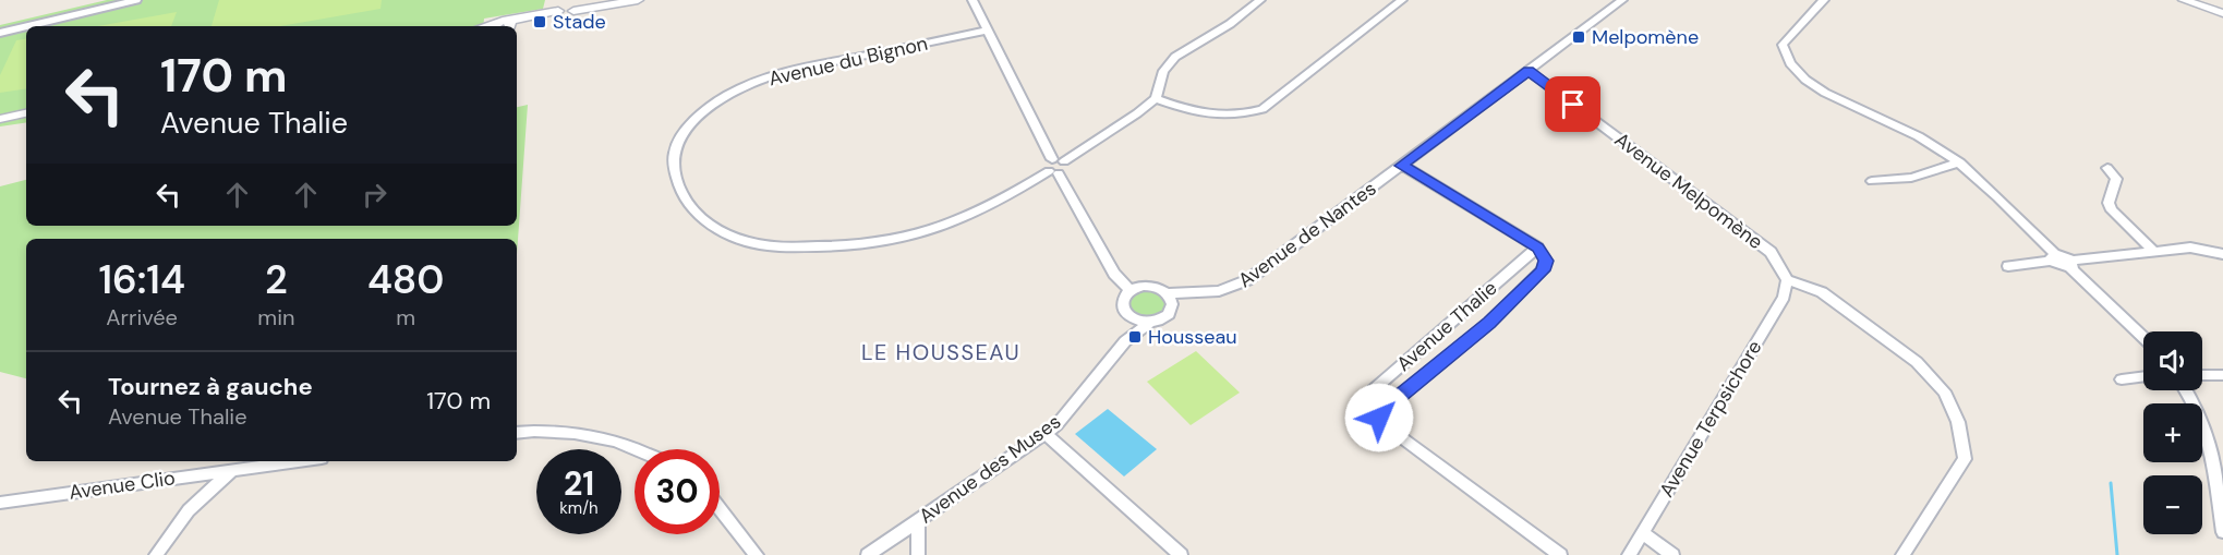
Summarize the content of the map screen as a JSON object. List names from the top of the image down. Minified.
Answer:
{"streets":{"street":["Avenue du Bignon","Avenue Melpomène","Avenue de Nantes","Avenue Thalie","Avenue Terpsichore","Avenue des Muses","Avenue Clio"]},"crossings":[["Avenue Melpomène","Avenue de Nantes"],["Avenue Melpomène","Avenue Terpsichore"],["Avenue de Nantes","Avenue des Muses"]],"districts":["LE HOUSSEAU"],"places":{"transit":["Stade","Melpomène","Housseau"]},"page":{"turn":["170 m","Avenue Thalie"],"eta":["16:14","Arrivée","2","min","480","m"],"map_buttons":["+","−"],"list":[{"name":"Tournez à gauche","note":"Avenue Thalie","value":"170 m"}],"speed":"21 km/h","limit":"30"}}
